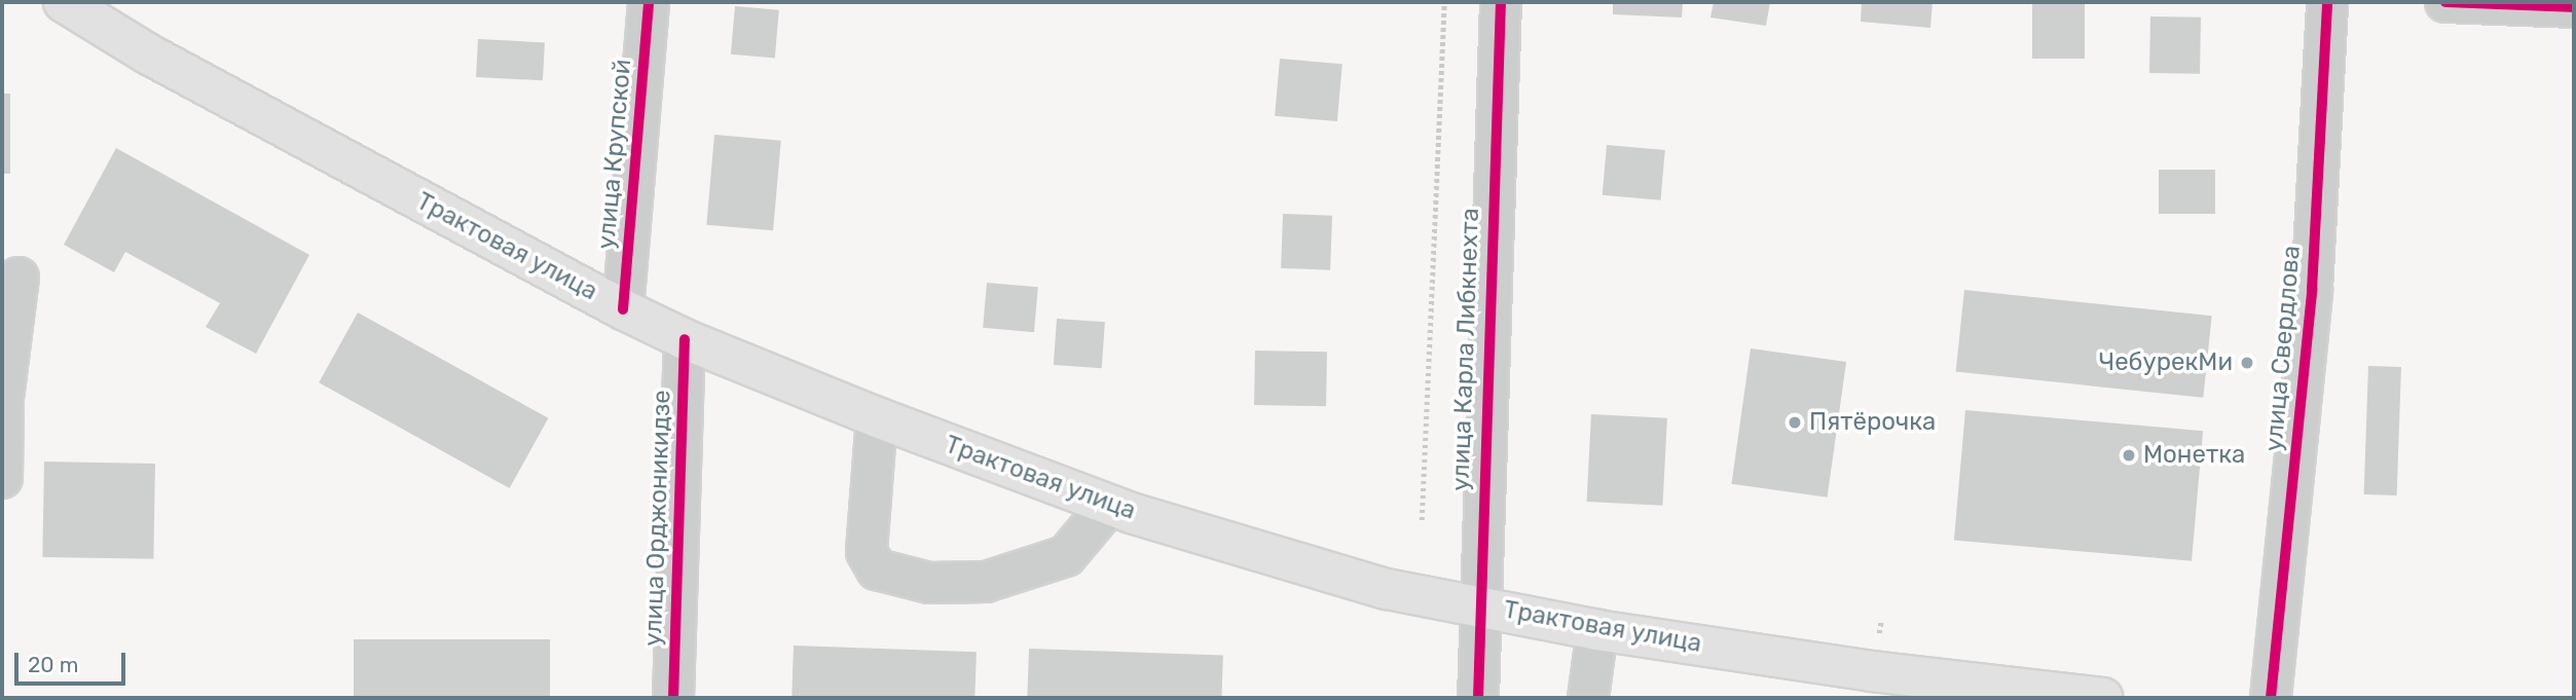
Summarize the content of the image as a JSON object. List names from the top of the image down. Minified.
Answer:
{"streets":{"main road":["Трактовая улица"],"street":["улица Крупской","улица Свердлова","улица Карла Либкнехта","улица Орджоникидзе"]},"crossings":[["улица Крупской","Трактовая улица"],["Трактовая улица","улица Карла Либкнехта"],["Трактовая улица","улица Орджоникидзе"]],"places":["ЧебурекМи","Пятёрочка","Монетка"],"scale_bar":"20 m"}
